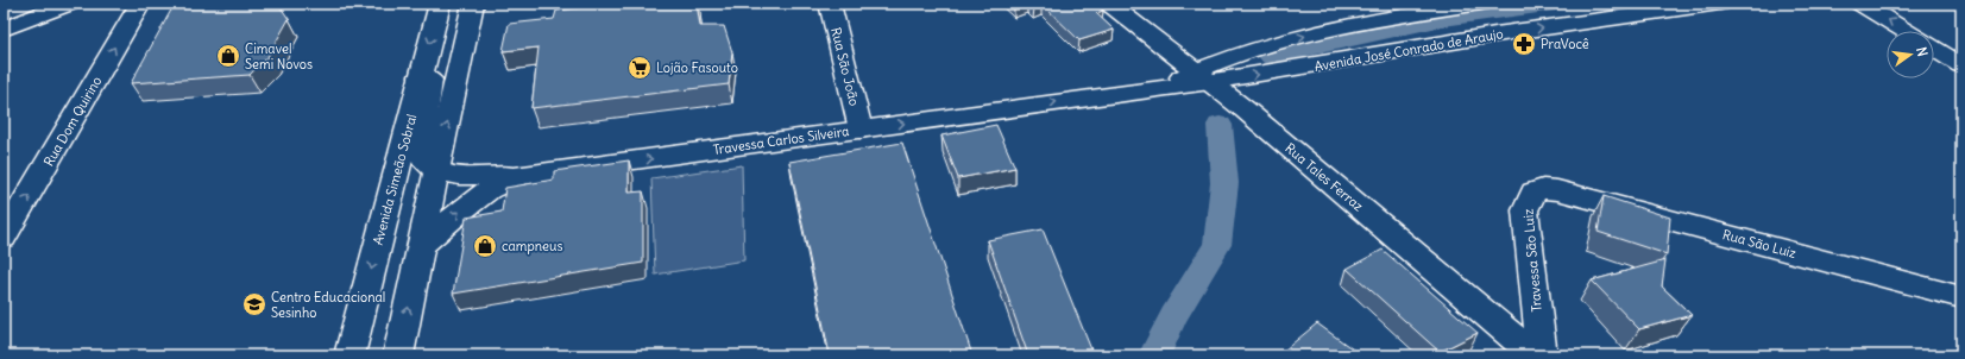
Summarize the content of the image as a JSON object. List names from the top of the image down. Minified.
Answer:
{"streets":{"main road":["Avenida José Conrado de Araujo","Rua São João","Rua Dom Quirino","Travessa Carlos Silveira","Rua Tales Ferraz","Avenida Simeão Sobral","Rua São Luiz","Travessa São Luiz"]},"crossings":[["Avenida José Conrado de Araujo","Travessa Carlos Silveira"],["Avenida José Conrado de Araujo","Rua Tales Ferraz"],["Rua São João","Travessa Carlos Silveira"],["Travessa Carlos Silveira","Rua Tales Ferraz"],["Rua São Luiz","Travessa São Luiz"]],"one_way":["Rua Dom Quirino","Travessa Carlos Silveira"],"places":{"pharmacy":["PraVocê"],"shop":["Cimavel Semi Novos","campneus"],"supermarket":["Lojão Fasouto"],"school or university":["Centro Educacional Sesinho"]},"north":"right"}
